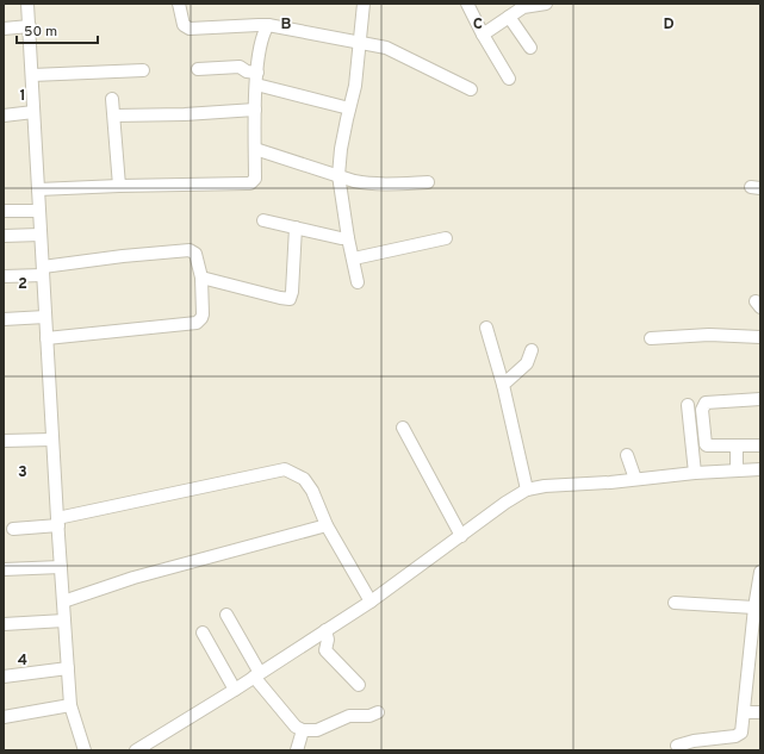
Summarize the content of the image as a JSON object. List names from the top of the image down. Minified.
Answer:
{"scale_bar":"50 m","grid":{"columns":["B","C","D"],"rows":["1","2","3","4"]}}
